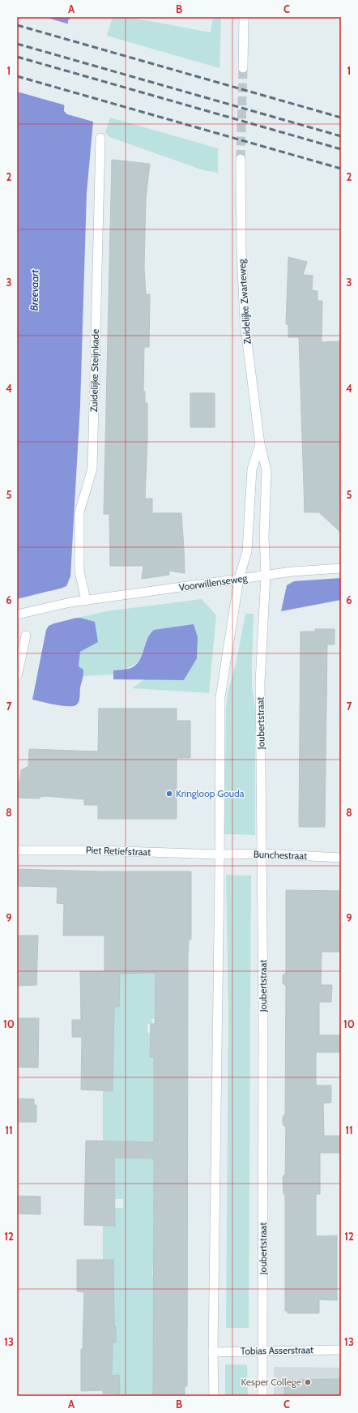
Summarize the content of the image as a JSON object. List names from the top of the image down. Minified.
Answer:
{"streets":{"main road":["Zuidelijke Zwarteweg","Zuidelijke Steijnkade","Voorwillenseweg","Joubertstraat","Piet Retiefstraat","Bunchestraat","Tobias Asserstraat"]},"crossings":[["Zuidelijke Zwarteweg","Voorwillenseweg"],["Zuidelijke Zwarteweg","Joubertstraat"],["Zuidelijke Steijnkade","Voorwillenseweg"],["Voorwillenseweg","Joubertstraat"],["Joubertstraat","Bunchestraat"],["Joubertstraat","Tobias Asserstraat"],["Piet Retiefstraat","Bunchestraat"]],"water":["Breevaart"],"places":["Kringloop Gouda","Kesper College"],"grid":{"columns":["A","B","C"],"rows":["1","2","3","4","5","6","7","8","9","10","11","12","13"]}}
